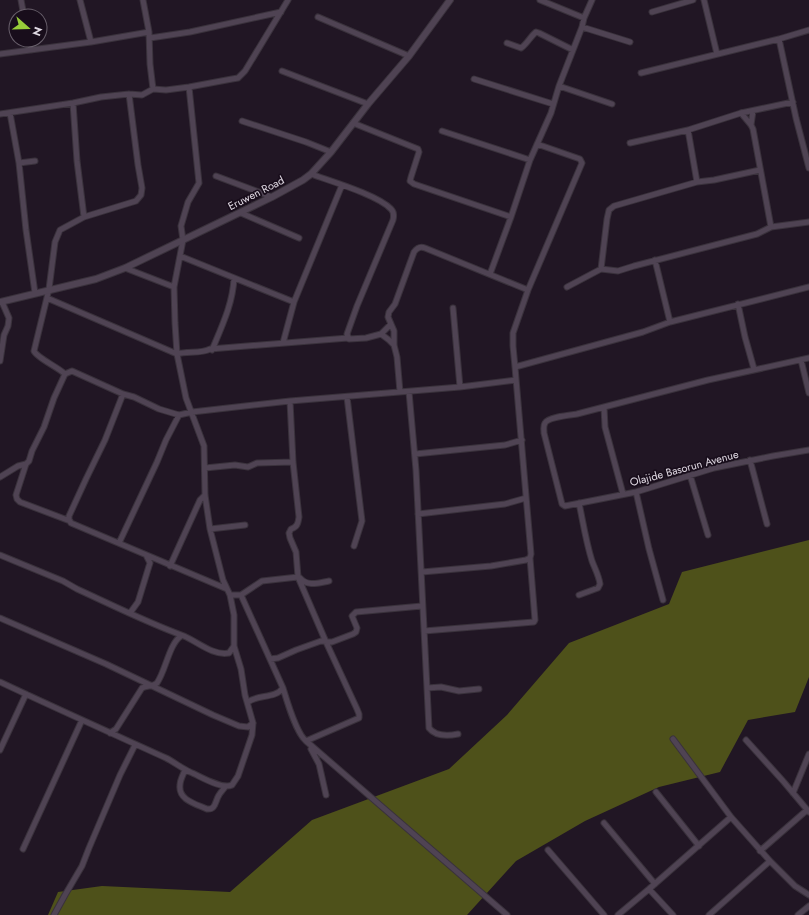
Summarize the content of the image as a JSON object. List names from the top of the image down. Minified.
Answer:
{"streets":{"street":["Eruwen Road","Olajide Basorun Avenue"]},"north":"right"}
